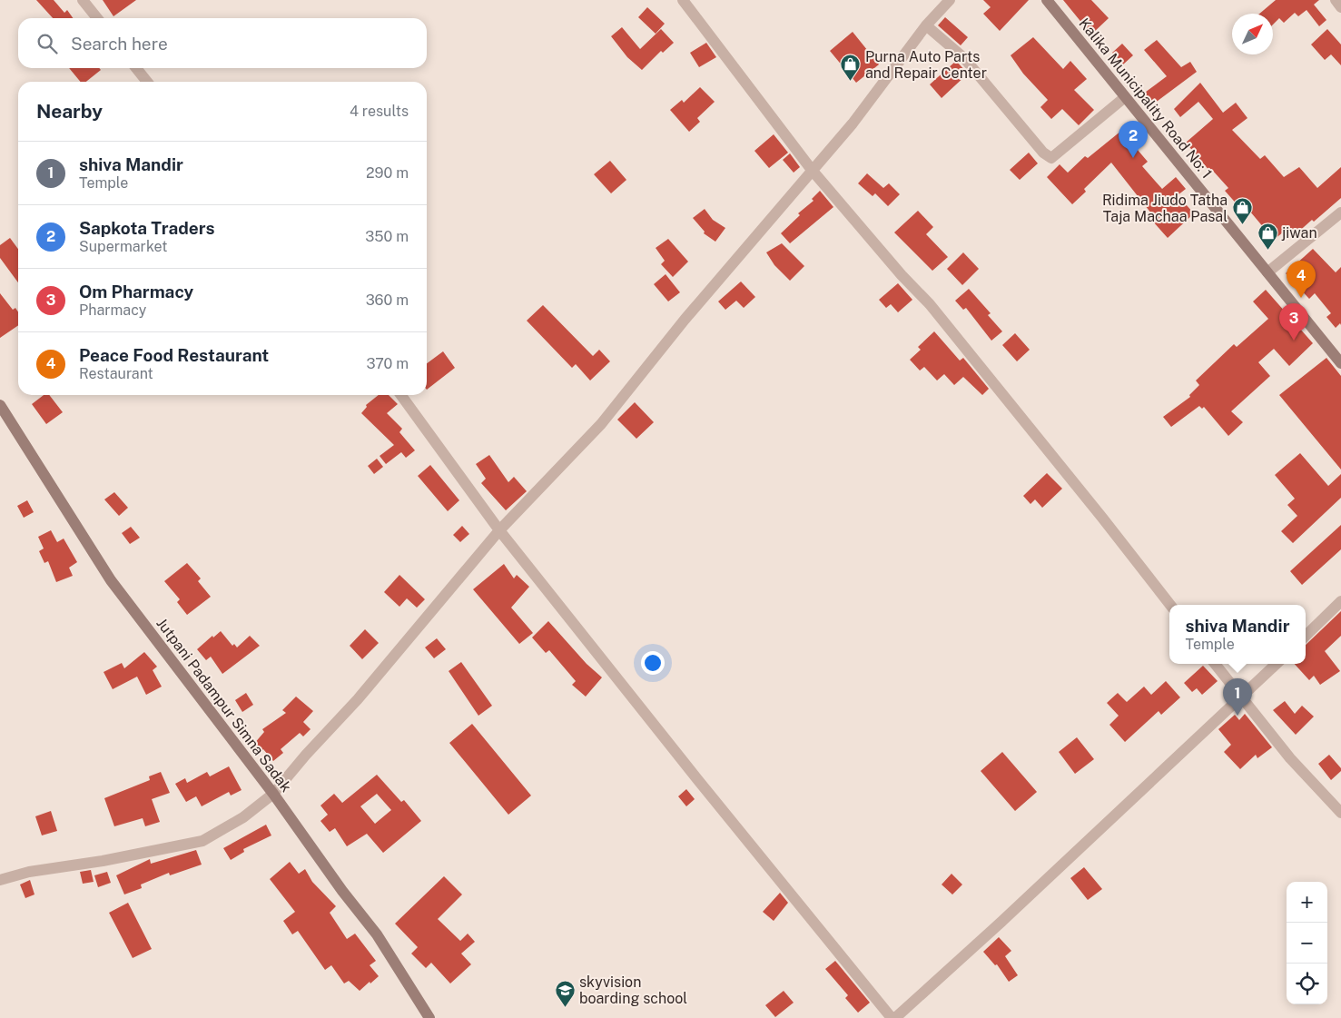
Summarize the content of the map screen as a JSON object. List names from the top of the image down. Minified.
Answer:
{"streets":{"street":["Kalika Municipality Road No: 1","Jutpani Padampur Simna Sadak"]},"places":{"shop":["Purna Auto Parts and Repair Center","Ridima Jiudo Tatha Taja Machaa Pasal","jiwan"],"school or university":["skyvision boarding school"]},"north":"top right","page":{"search":"Search here","heading":["Nearby","4 results"],"pins":["2","4","3","1"],"list":[{"mark":"1","name":"shiva Mandir","note":"Temple","value":"290 m"},{"mark":"2","name":"Sapkota Traders","note":"Supermarket","value":"350 m"},{"mark":"3","name":"Om Pharmacy","note":"Pharmacy","value":"360 m"},{"mark":"4","name":"Peace Food Restaurant","note":"Restaurant","value":"370 m"}],"popup":["shiva Mandir","Temple"],"map_buttons":["+","−"]}}
